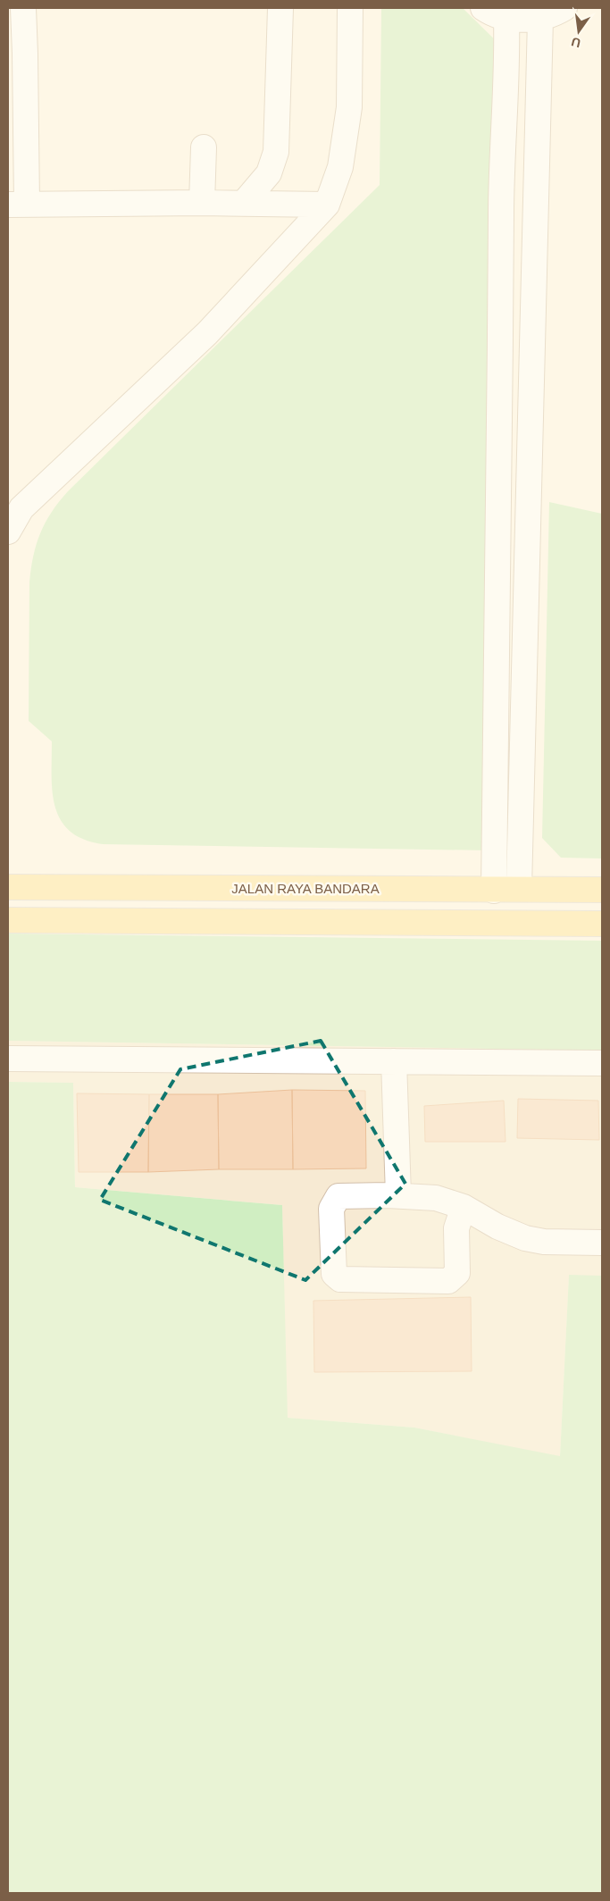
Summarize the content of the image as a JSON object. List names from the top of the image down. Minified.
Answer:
{"streets":{"main road":["JALAN RAYA BANDARA"]},"north":"bottom"}
